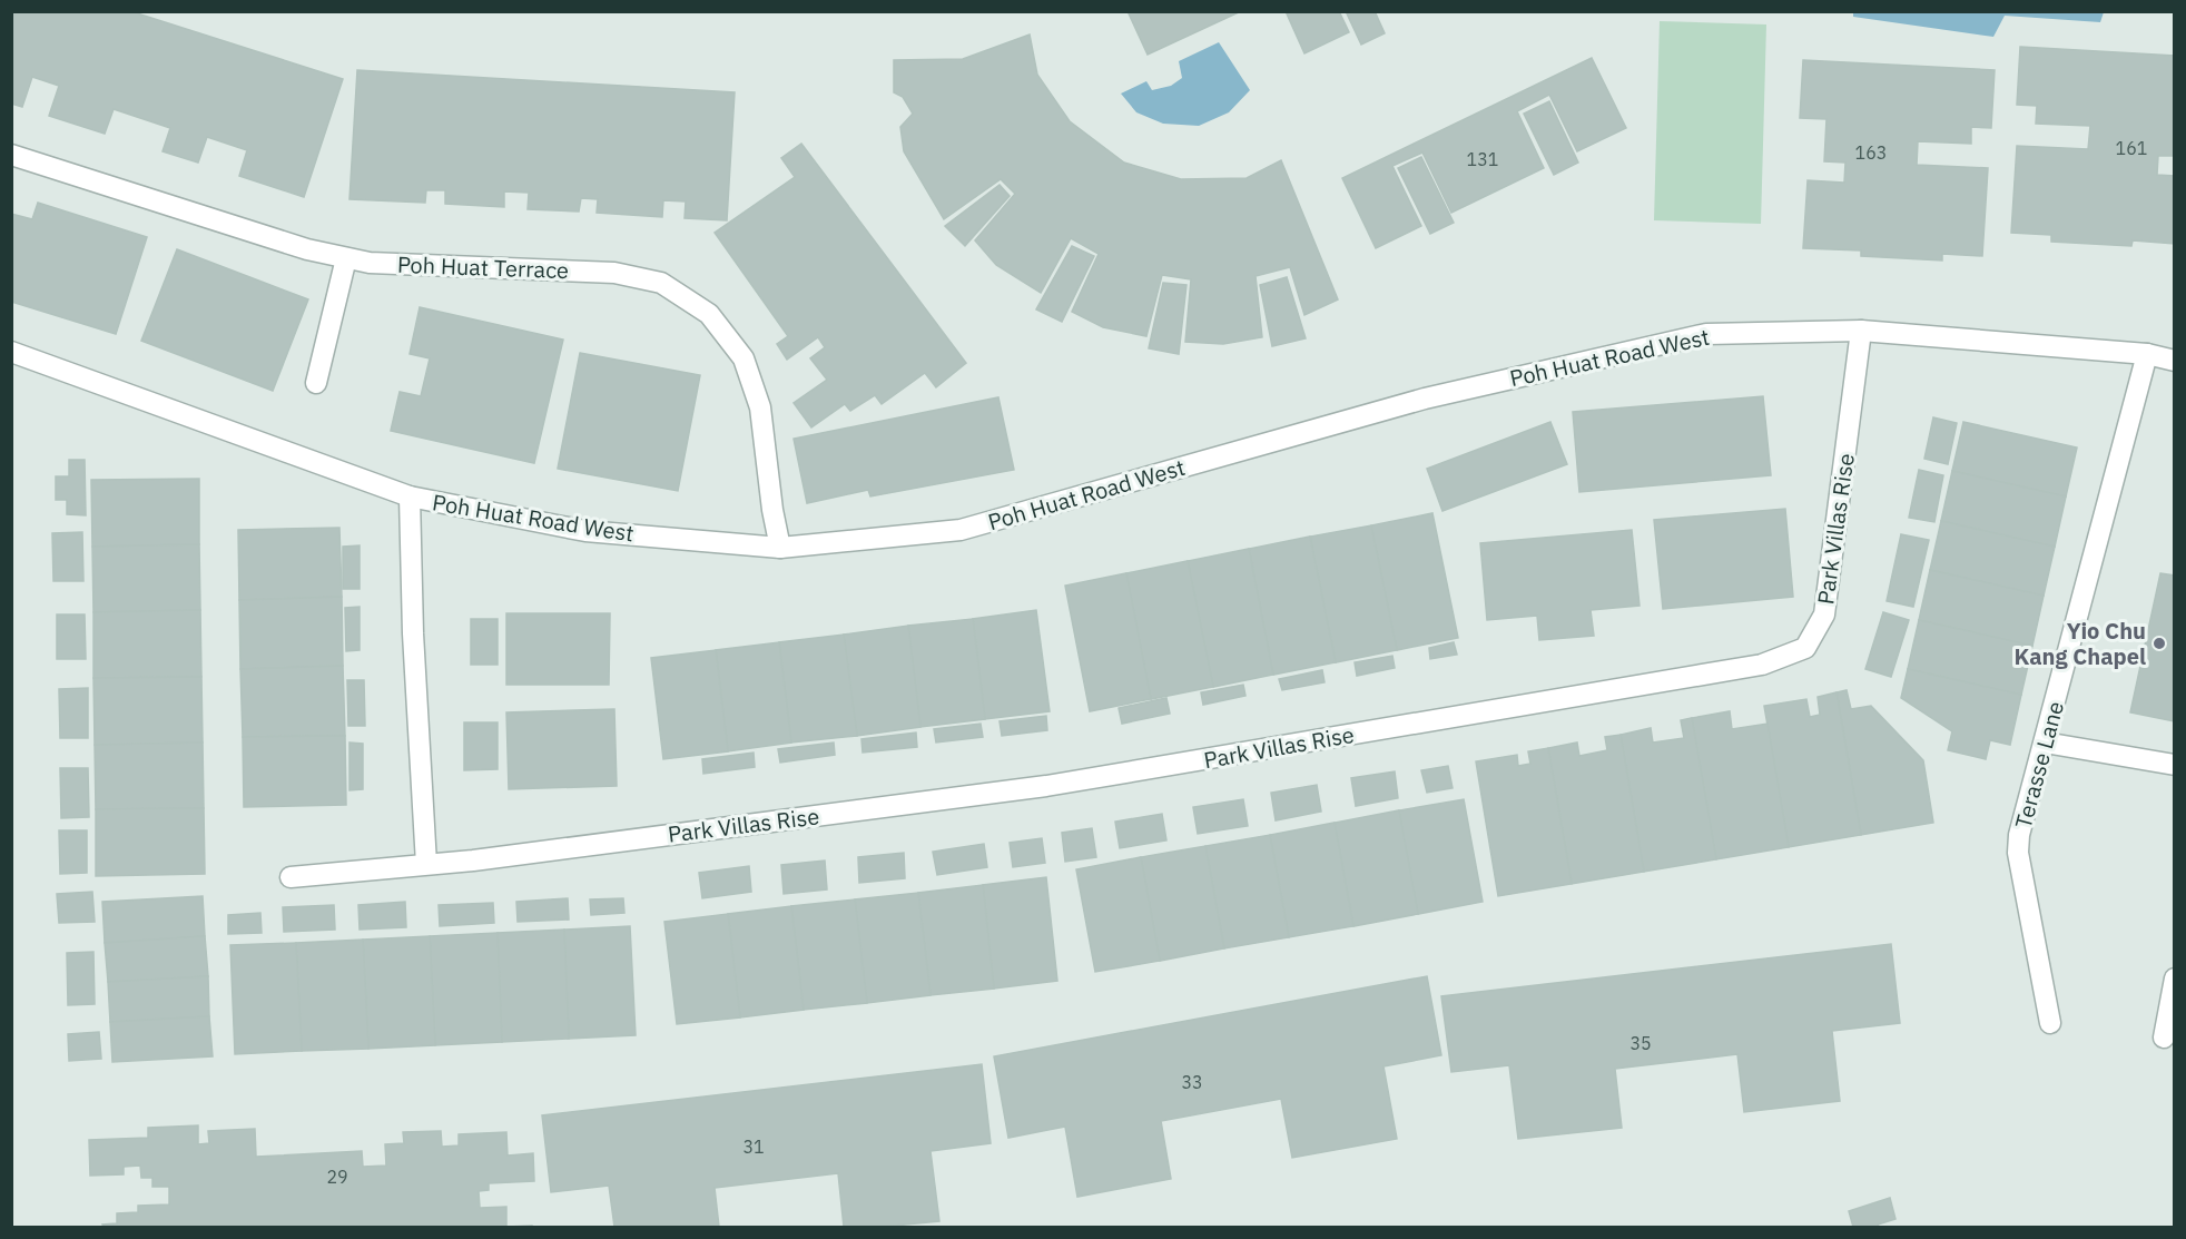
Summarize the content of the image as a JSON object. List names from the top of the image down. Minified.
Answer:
{"streets":{"street":["Poh Huat Terrace","Poh Huat Road West","Park Villas Rise","Terasse Lane"]},"crossings":[["Poh Huat Terrace","Poh Huat Road West"],["Poh Huat Road West","Park Villas Rise"],["Poh Huat Road West","Terasse Lane"]],"places":["Yio Chu Kang Chapel"],"house_numbers":["161","163","131","35","33","31","29"]}
